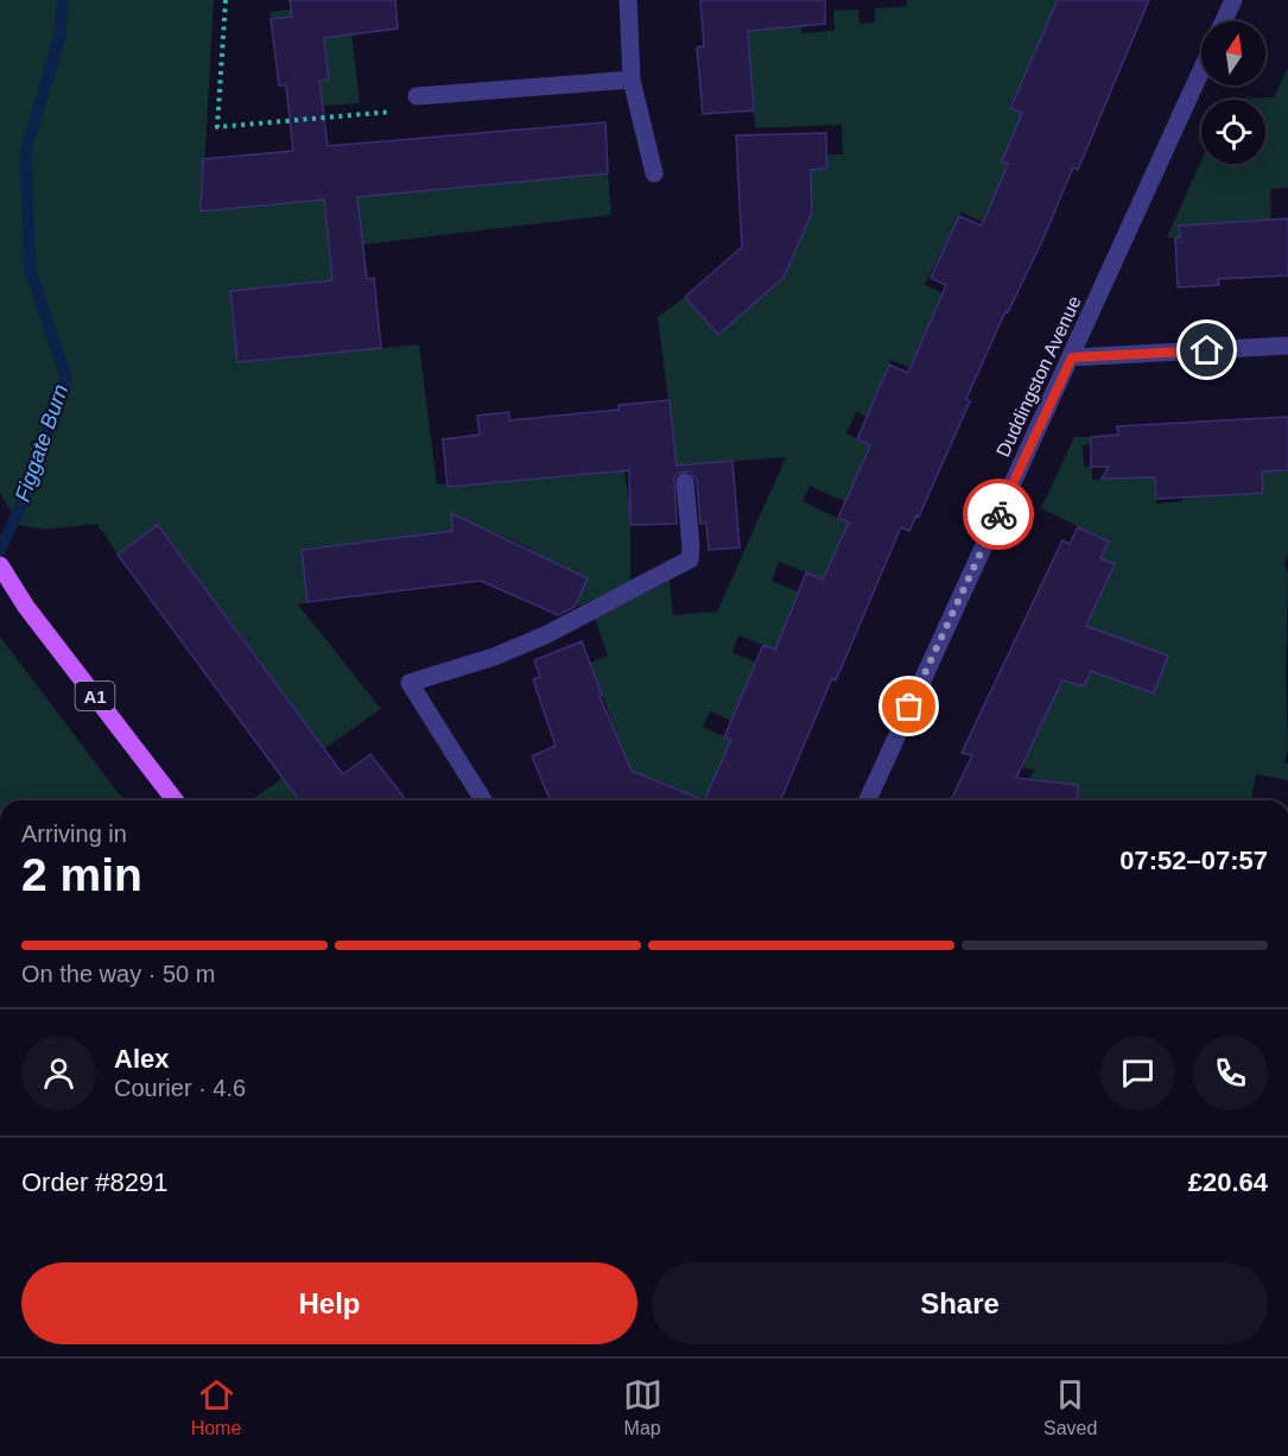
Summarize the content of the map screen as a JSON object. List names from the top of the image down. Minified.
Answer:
{"streets":{"main road":["A1"],"street":["Duddingston Avenue"]},"water":["Figgate Burn"],"north":"top","page":{"heading":["2 min","Arriving in","07:52–07:57"],"panel":["Alex","Courier · 4.6","Order #8291","£20.64"],"bar":"On the way · 50 m","buttons":["Help","Share"],"tabs":["Home","Map","Saved"]}}
